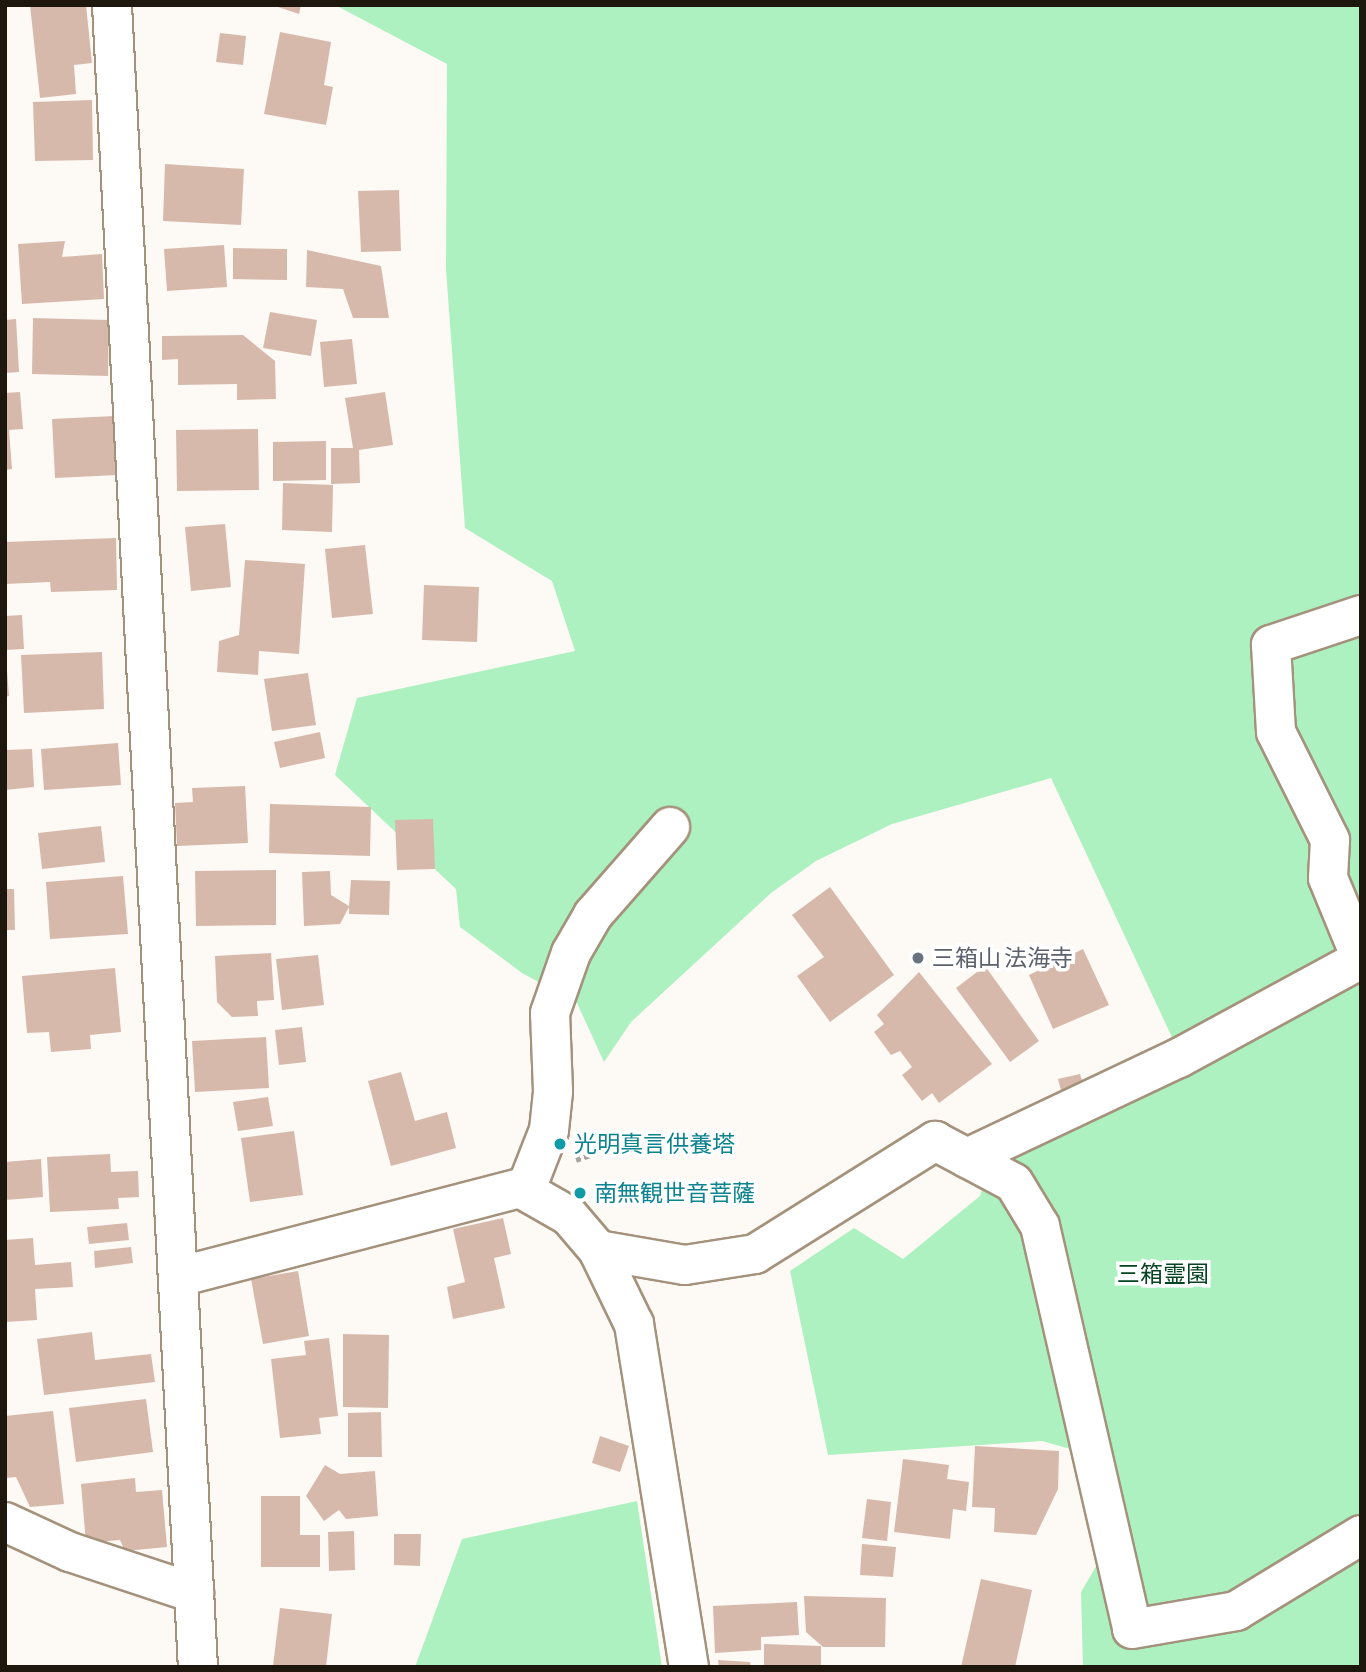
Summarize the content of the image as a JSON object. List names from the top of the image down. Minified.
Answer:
{"parks":["三箱霊園"],"places":["三箱山 法海寺","光明真言供養塔","南無観世音菩薩"]}
